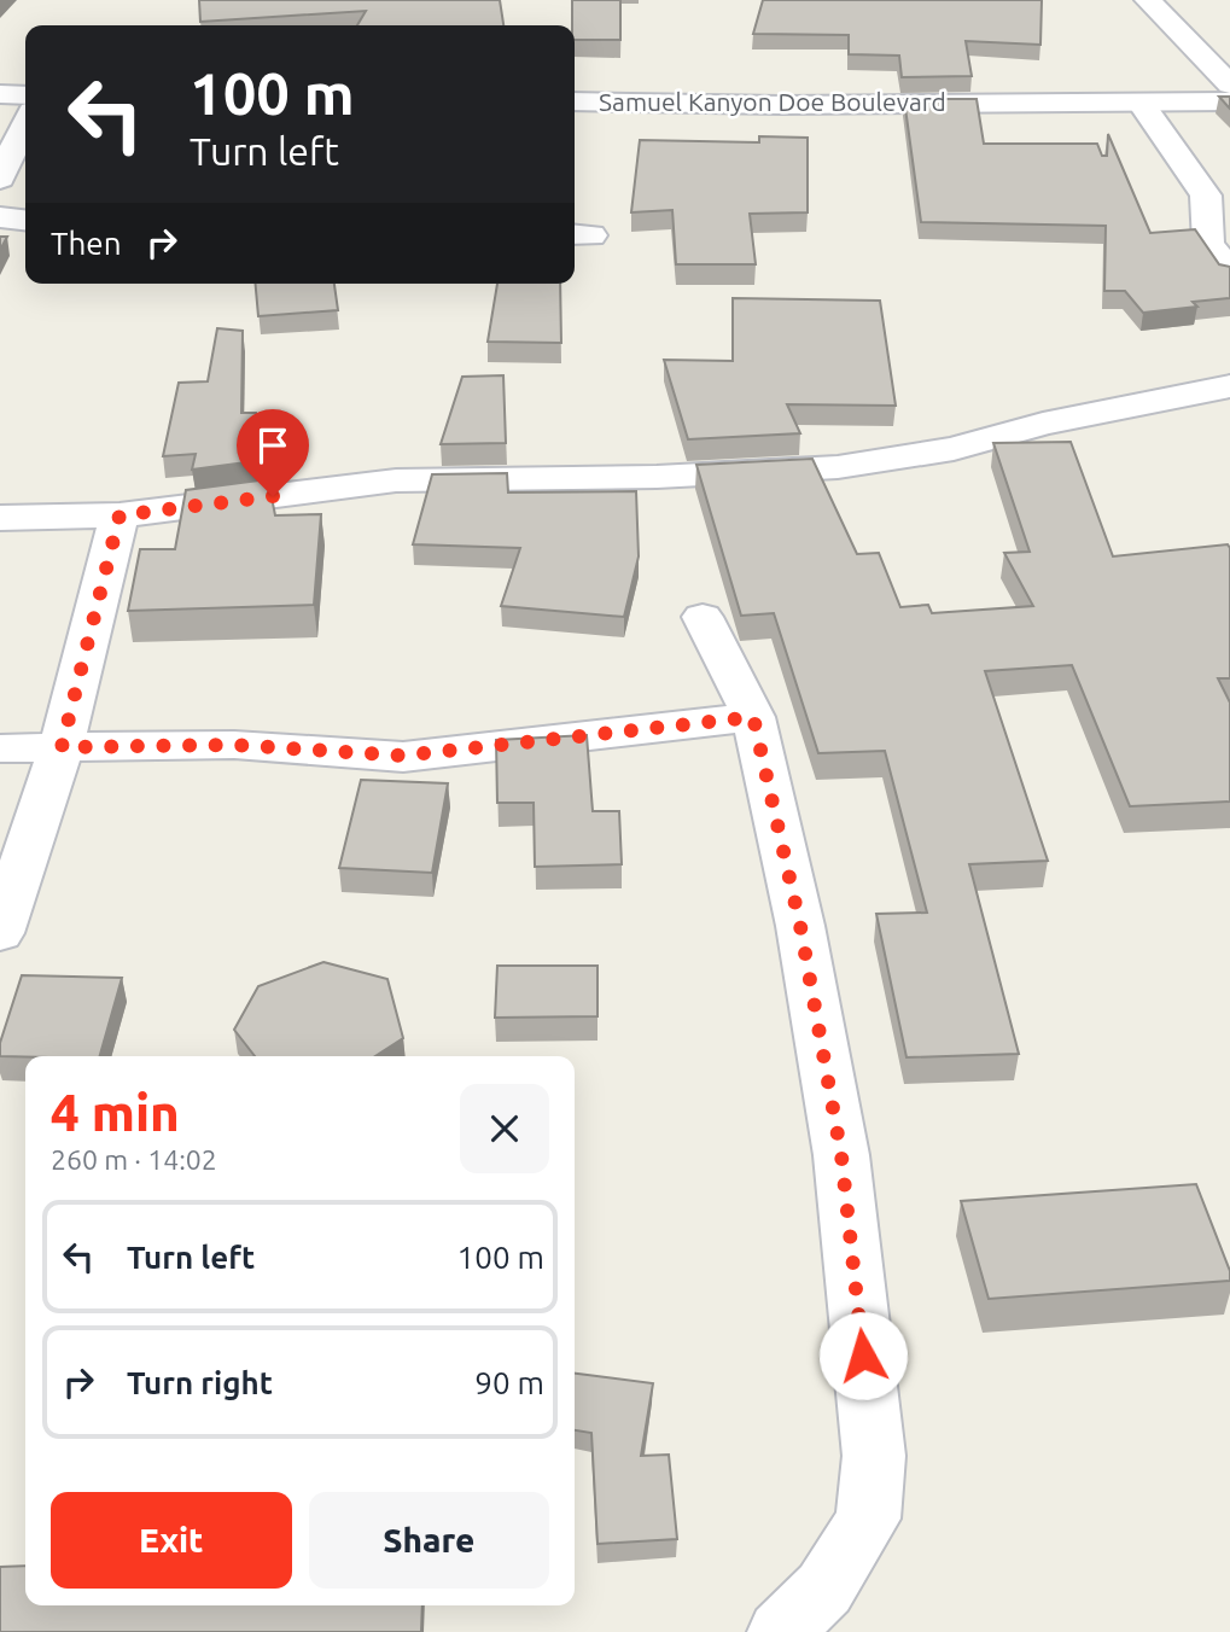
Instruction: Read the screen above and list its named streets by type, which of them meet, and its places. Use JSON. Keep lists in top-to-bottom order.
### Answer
{
  "streets": {
    "street": ["Samuel Kanyon Doe Boulevard"]
  },
  "page": {
    "turn": ["100 m", "Turn left"],
    "then": "Then",
    "heading": ["4 min", "260 m · 14:02"],
    "list": [
      {
        "name": "Turn left",
        "value": "100 m"
      },
      {
        "name": "Turn right",
        "value": "90 m"
      }
    ],
    "buttons": ["Exit", "Share"]
  }
}
